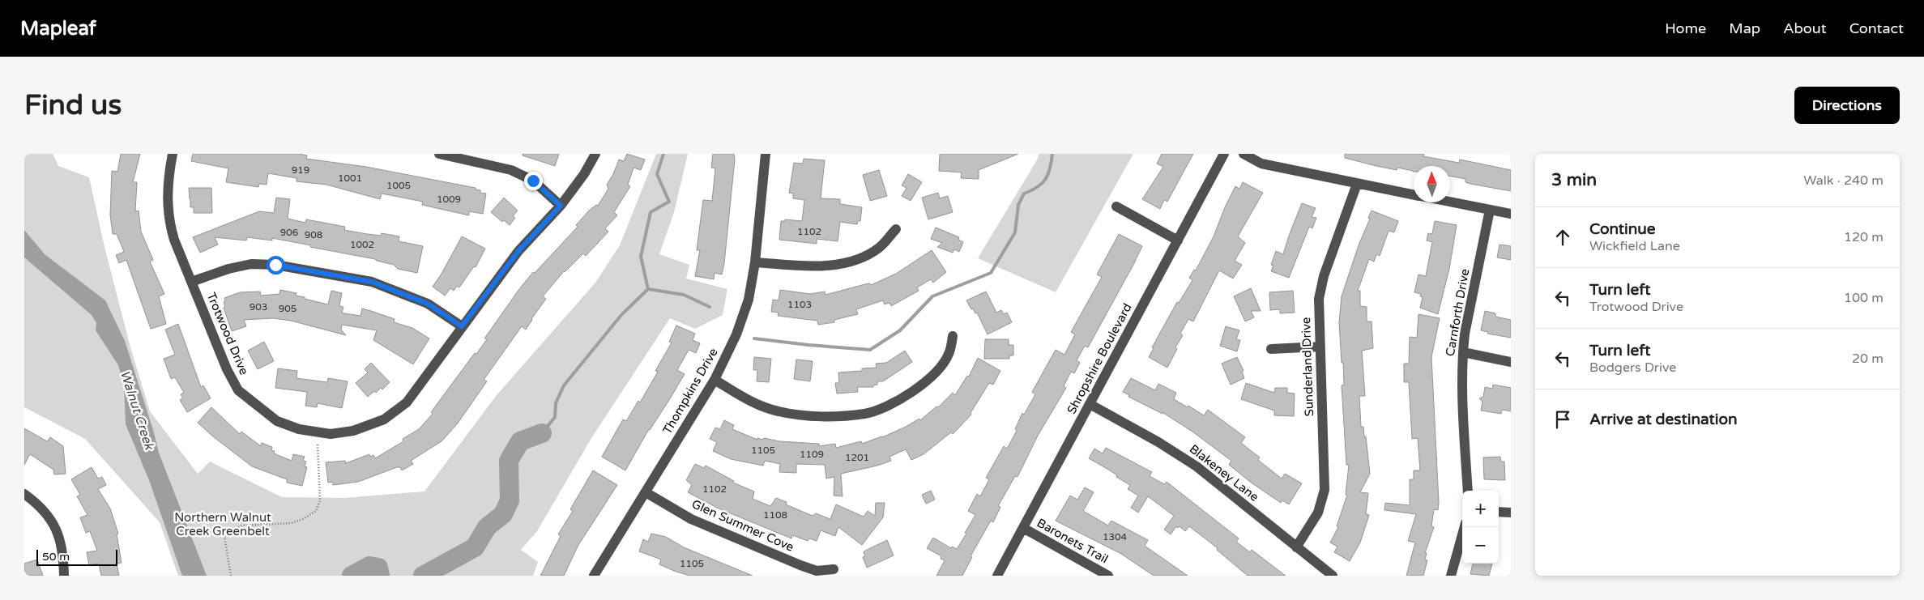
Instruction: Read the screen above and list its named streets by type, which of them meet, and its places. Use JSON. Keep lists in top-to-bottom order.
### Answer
{
  "streets": {
    "street": [
      "Carnforth Drive",
      "Trotwood Drive",
      "Shropshire Boulevard",
      "Sunderland Drive",
      "Thompkins Drive",
      "Blakeney Lane",
      "Glen Summer Cove",
      "Baronets Trail"
    ]
  },
  "crossings": [
    ["Shropshire Boulevard", "Blakeney Lane"],
    ["Shropshire Boulevard", "Baronets Trail"],
    ["Sunderland Drive", "Blakeney Lane"],
    ["Thompkins Drive", "Glen Summer Cove"]
  ],
  "water": ["Walnut Creek"],
  "parks": ["Northern Walnut Creek Greenbelt"],
  "house_numbers": [
    "919",
    "1001",
    "1005",
    "1009",
    "1102",
    "906",
    "908",
    "1002",
    "1103",
    "903",
    "905",
    "1105",
    "1109",
    "1201",
    "1102",
    "1108",
    "1304",
    "1105"
  ],
  "scale_bar": "50 m",
  "north": "top",
  "page": {
    "header": "Mapleaf",
    "nav": [
      "Home",
      "Map",
      "About",
      "Contact"
    ],
    "buttons": "Directions",
    "title": "Find us",
    "heading": ["3 min", "Walk · 240 m"],
    "list": [
      ["Continue", "Wickfield Lane", "120 m"],
      ["Turn left", "Trotwood Drive", "100 m"],
      ["Turn left", "Bodgers Drive", "20 m"],
      "Arrive at destination"
    ],
    "map_buttons": ["+", "−"],
    "scale": "50 m"
  }
}
